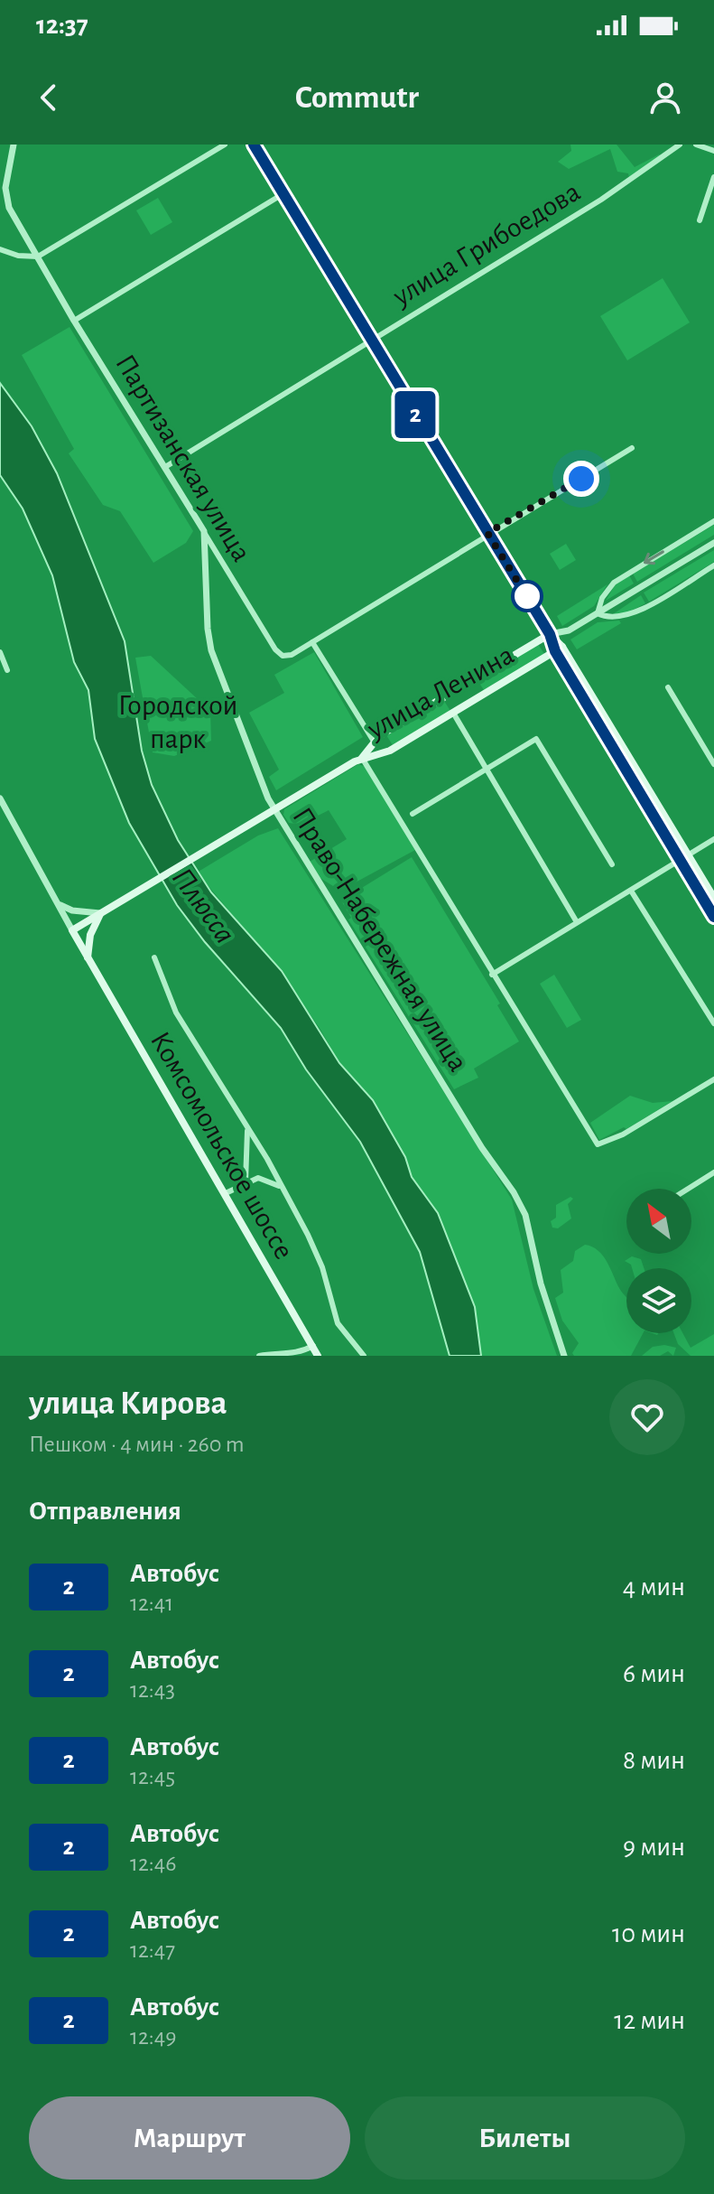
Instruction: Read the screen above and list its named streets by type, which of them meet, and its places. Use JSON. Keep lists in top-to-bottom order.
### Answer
{
  "streets": {
    "main road": ["улица Ленина", "Комсомольское шоссе"],
    "street": ["улица Грибоедова", "Партизанская улица", "Право-Набережная улица"]
  },
  "crossings": [
    ["улица Грибоедова", "Партизанская улица"],
    ["Партизанская улица", "Право-Набережная улица"],
    ["улица Ленина", "Право-Набережная улица"]
  ],
  "water": ["Плюсса"],
  "parks": ["Городской парк"],
  "lines": ["bus line 2"],
  "north": "top left",
  "page": {
    "status": "12:37",
    "header": "Commutr",
    "on_map": "2",
    "heading": [
      ["улица Кирова", "Пешком · 4 мин · 260 m"],
      "Отправления"
    ],
    "list": [
      {
        "mark": "2",
        "name": "Автобус",
        "note": "12:41",
        "value": "4 мин"
      },
      {
        "mark": "2",
        "name": "Автобус",
        "note": "12:43",
        "value": "6 мин"
      },
      {
        "mark": "2",
        "name": "Автобус",
        "note": "12:45",
        "value": "8 мин"
      },
      {
        "mark": "2",
        "name": "Автобус",
        "note": "12:46",
        "value": "9 мин"
      },
      {
        "mark": "2",
        "name": "Автобус",
        "note": "12:47",
        "value": "10 мин"
      },
      {
        "mark": "2",
        "name": "Автобус",
        "note": "12:49",
        "value": "12 мин"
      }
    ],
    "buttons": ["Маршрут", "Билеты"]
  }
}
